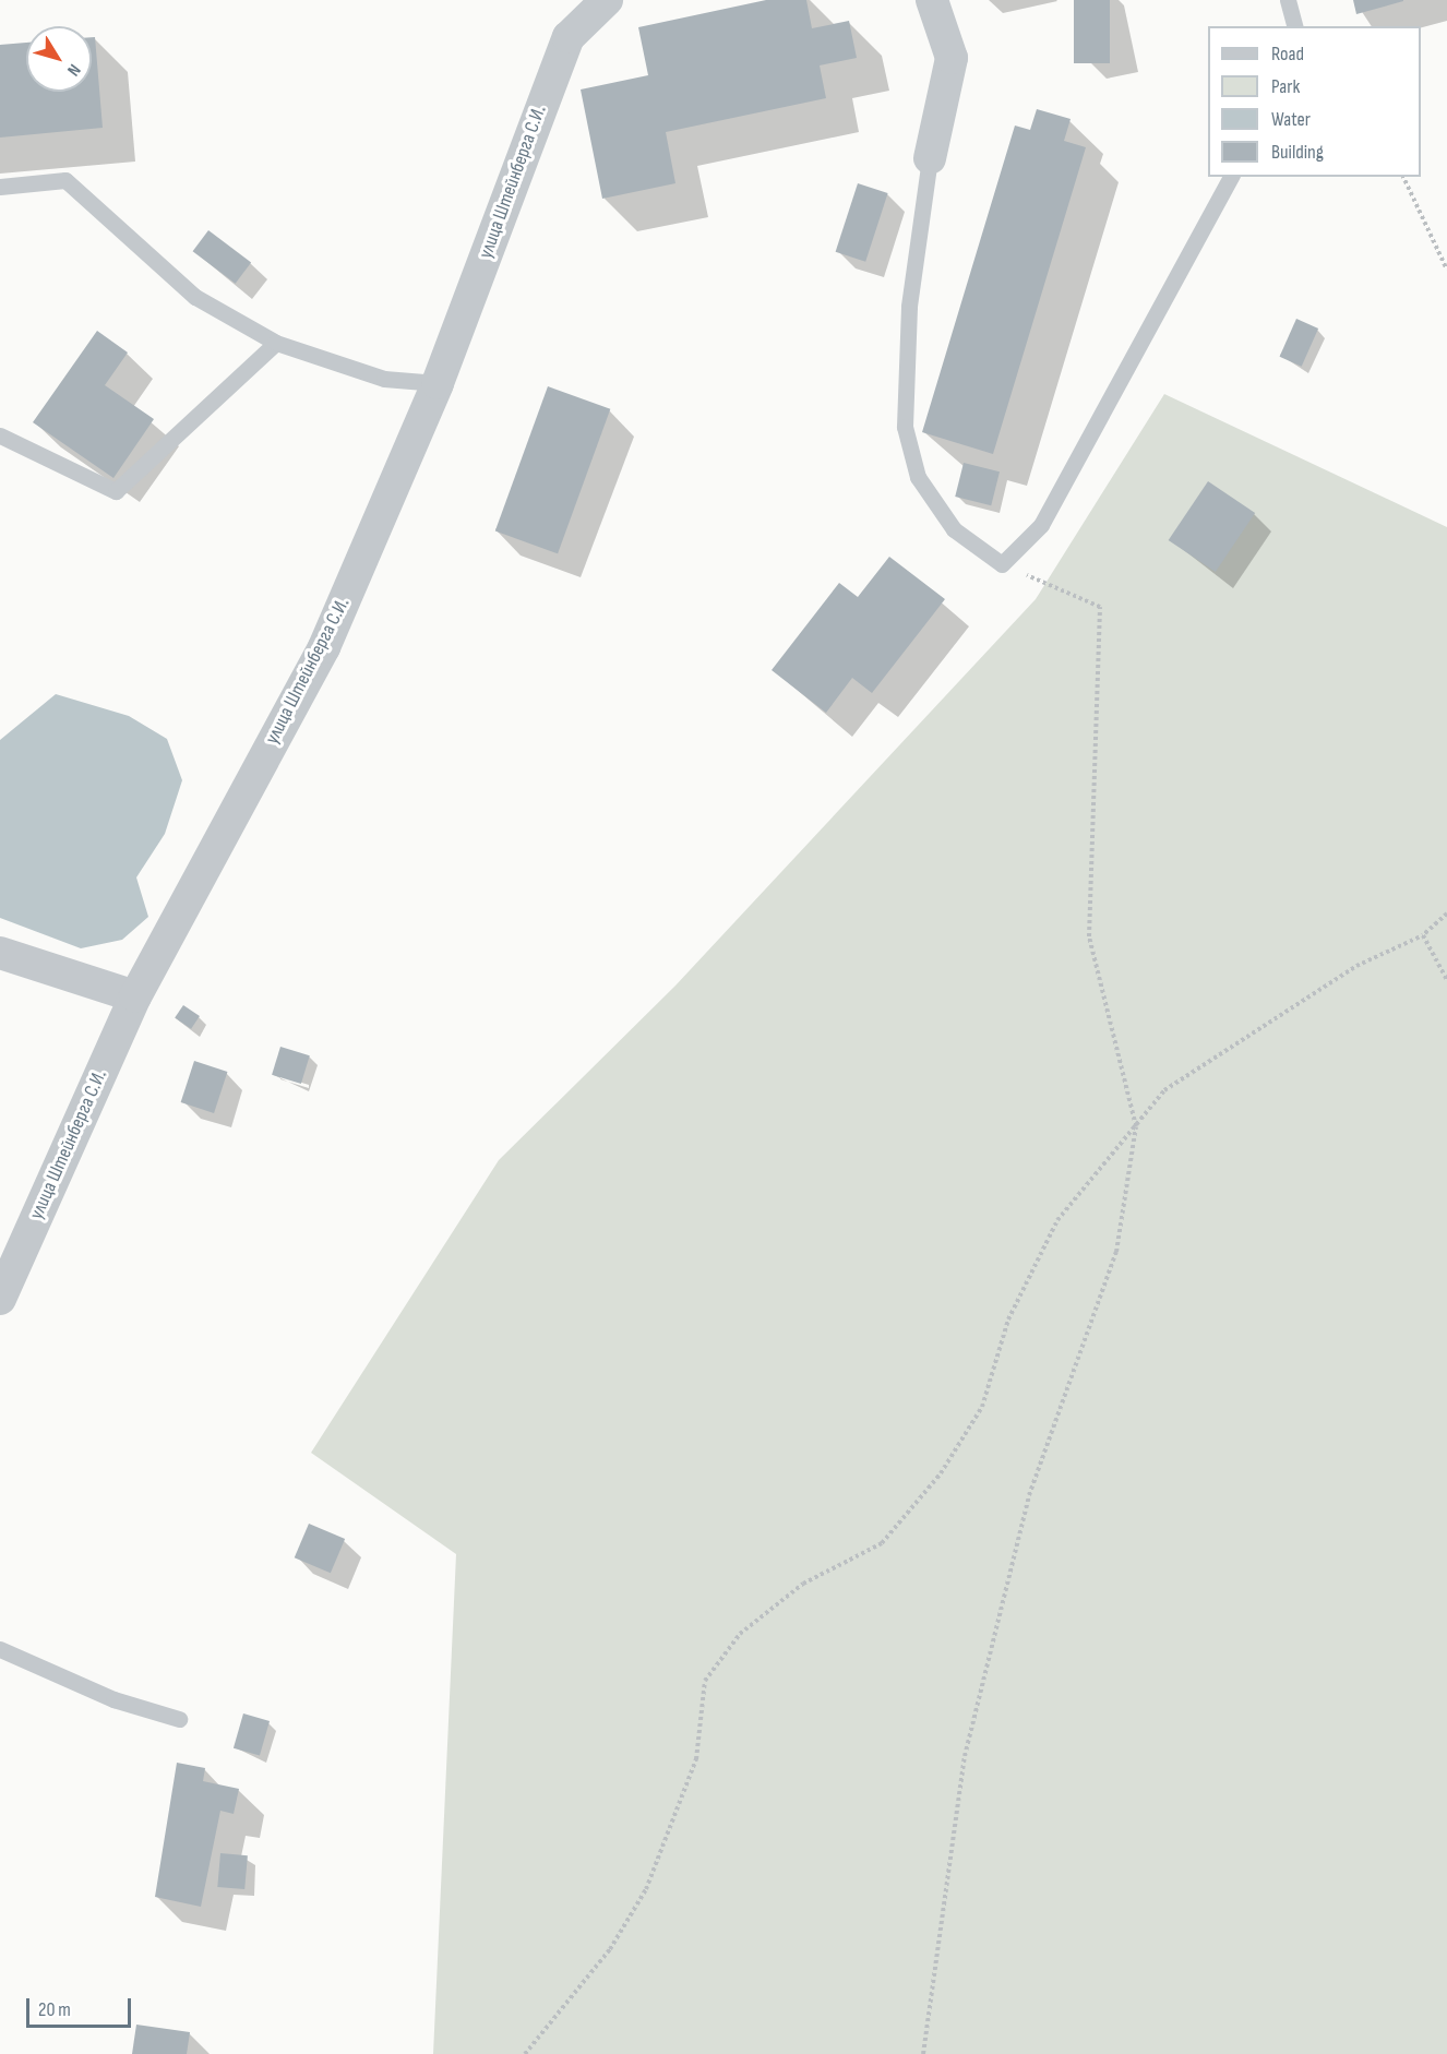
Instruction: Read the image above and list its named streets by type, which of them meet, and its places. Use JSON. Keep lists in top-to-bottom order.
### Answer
{
  "streets": {
    "street": ["улица Штейнберга С.И."]
  },
  "legend": [
    "Road",
    "Park",
    "Water",
    "Building"
  ],
  "scale_bar": "20 m",
  "north": "bottom right"
}
